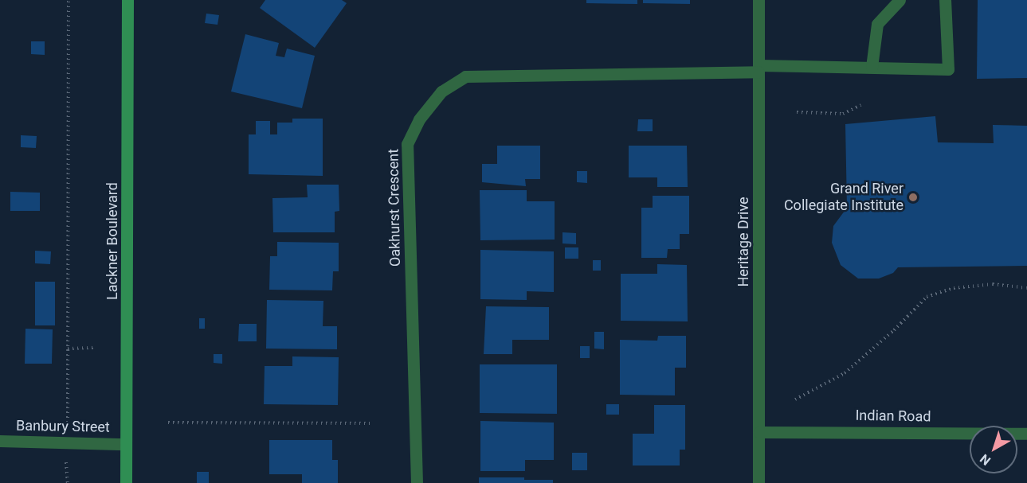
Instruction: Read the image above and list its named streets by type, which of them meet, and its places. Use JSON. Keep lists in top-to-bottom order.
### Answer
{
  "streets": {
    "main road": ["Lackner Boulevard"],
    "street": [
      "Oakhurst Crescent",
      "Heritage Drive",
      "Indian Road",
      "Banbury Street"
    ]
  },
  "crossings": [
    ["Oakhurst Crescent", "Heritage Drive"],
    ["Lackner Boulevard", "Banbury Street"],
    ["Heritage Drive", "Indian Road"]
  ],
  "places": ["Grand River Collegiate Institute"],
  "north": "bottom left"
}
